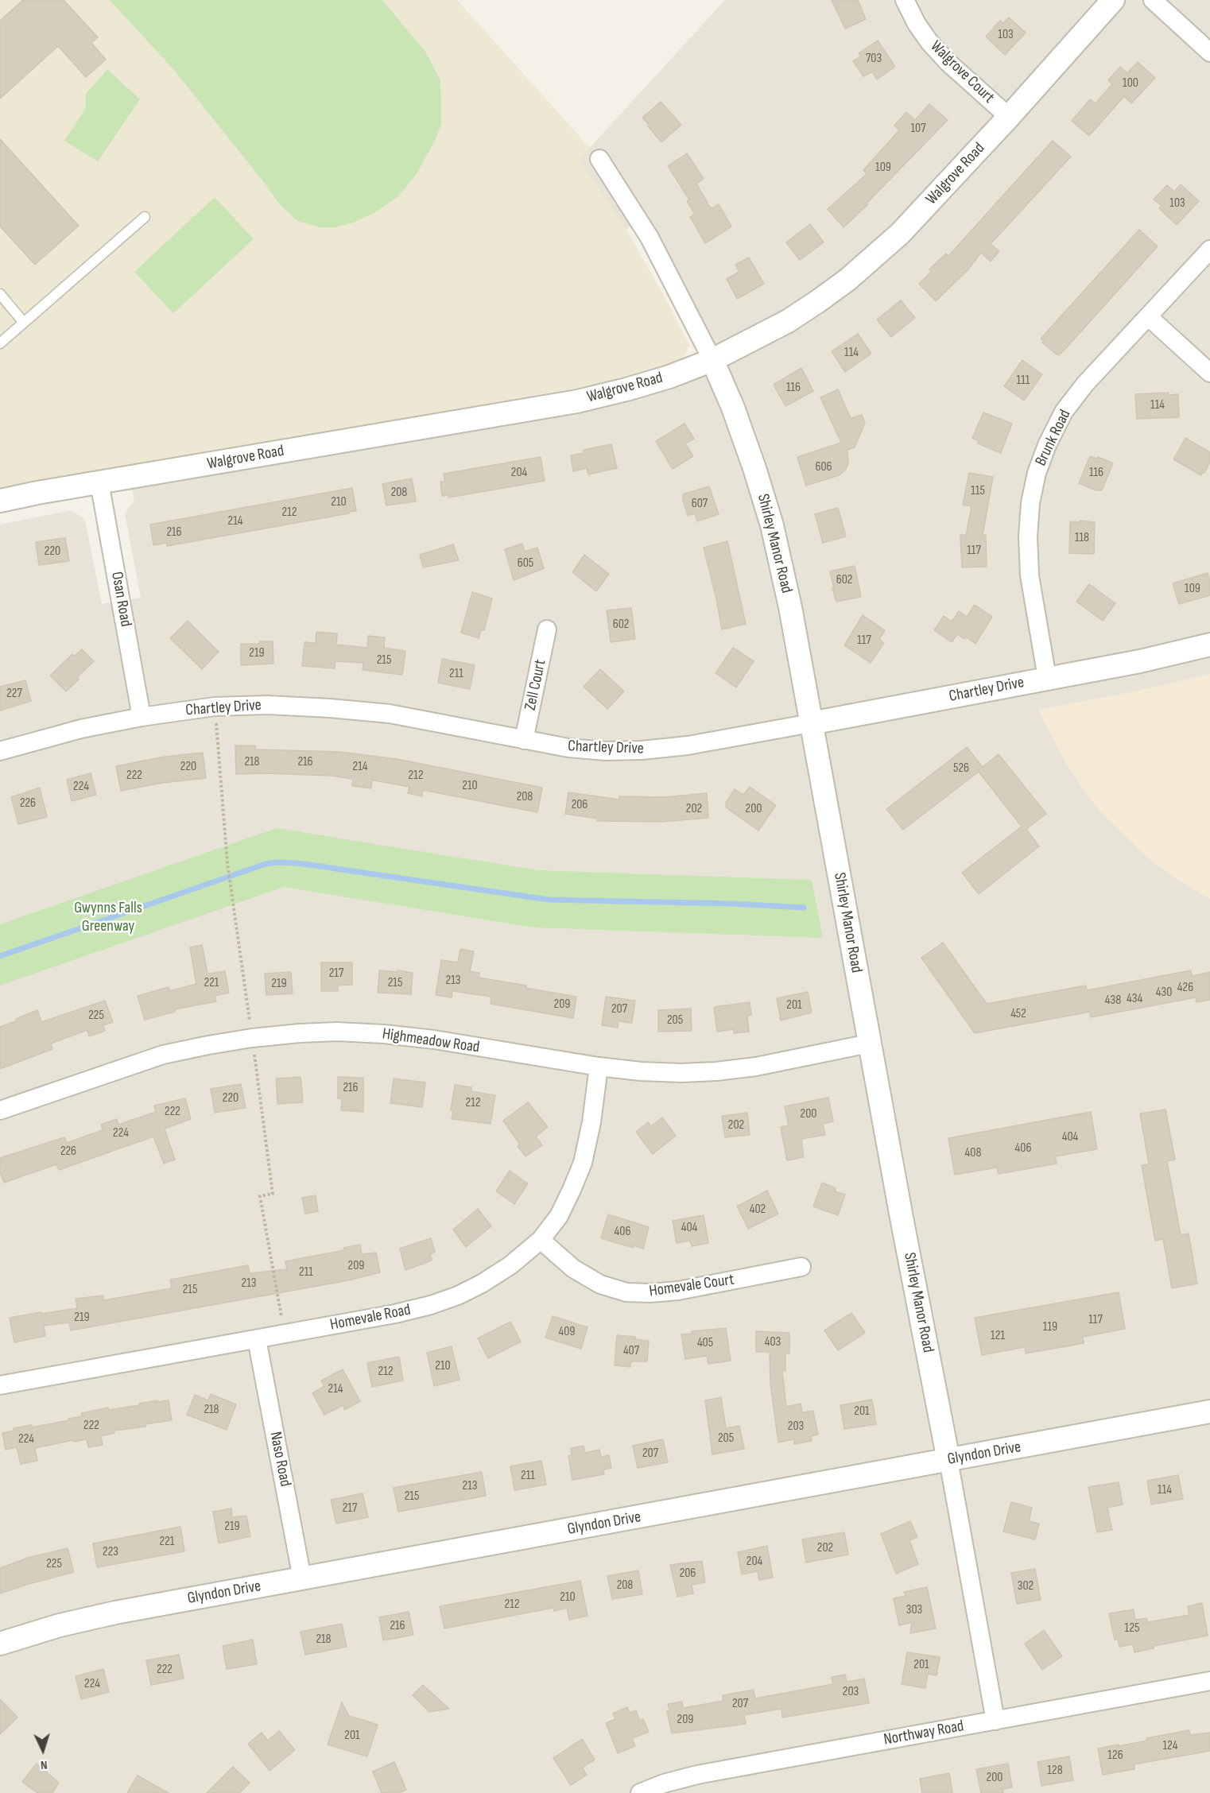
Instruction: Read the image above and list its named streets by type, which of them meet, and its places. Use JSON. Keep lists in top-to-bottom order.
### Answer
{
  "streets": {
    "street": [
      "Walgrove Court",
      "Walgrove Road",
      "Brunk Road",
      "Shirley Manor Road",
      "Osan Road",
      "Zell Court",
      "Chartley Drive",
      "Highmeadow Road",
      "Homevale Court",
      "Homevale Road",
      "Glyndon Drive",
      "Naso Road",
      "Northway Road"
    ]
  },
  "crossings": [
    ["Walgrove Court", "Walgrove Road"],
    ["Walgrove Road", "Shirley Manor Road"],
    ["Walgrove Road", "Osan Road"],
    ["Brunk Road", "Chartley Drive"],
    ["Shirley Manor Road", "Chartley Drive"],
    ["Shirley Manor Road", "Highmeadow Road"],
    ["Shirley Manor Road", "Glyndon Drive"],
    ["Shirley Manor Road", "Northway Road"],
    ["Osan Road", "Chartley Drive"],
    ["Zell Court", "Chartley Drive"],
    ["Highmeadow Road", "Homevale Road"],
    ["Homevale Court", "Homevale Road"],
    ["Homevale Road", "Naso Road"],
    ["Glyndon Drive", "Naso Road"]
  ],
  "parks": ["Gwynns Falls Greenway"],
  "house_numbers": [
    "103",
    "703",
    "100",
    "107",
    "109",
    "103",
    "114",
    "111",
    "116",
    "114",
    "606",
    "204",
    "116",
    "115",
    "208",
    "210",
    "607",
    "212",
    "214",
    "216",
    "118",
    "117",
    "220",
    "605",
    "602",
    "109",
    "602",
    "117",
    "219",
    "215",
    "211",
    "227",
    "218",
    "216",
    "220",
    "214",
    "526",
    "222",
    "212",
    "210",
    "224",
    "208",
    "226",
    "206",
    "202",
    "200",
    "217",
    "213",
    "221",
    "215",
    "219",
    "426",
    "430",
    "434",
    "438",
    "209",
    "201",
    "207",
    "452",
    "225",
    "205",
    "216",
    "220",
    "212",
    "222",
    "200",
    "202",
    "224",
    "404",
    "406",
    "226",
    "408",
    "402",
    "404",
    "406",
    "209",
    "211",
    "213",
    "215",
    "219",
    "117",
    "119",
    "409",
    "121",
    "403",
    "405",
    "407",
    "210",
    "212",
    "214",
    "218",
    "201",
    "222",
    "203",
    "205",
    "224",
    "207",
    "211",
    "213",
    "114",
    "215",
    "217",
    "219",
    "221",
    "202",
    "223",
    "204",
    "225",
    "206",
    "208",
    "302",
    "210",
    "212",
    "303",
    "216",
    "125",
    "218",
    "201",
    "222",
    "224",
    "203",
    "207",
    "209",
    "201",
    "124",
    "126",
    "128",
    "200"
  ],
  "north": "bottom"
}
